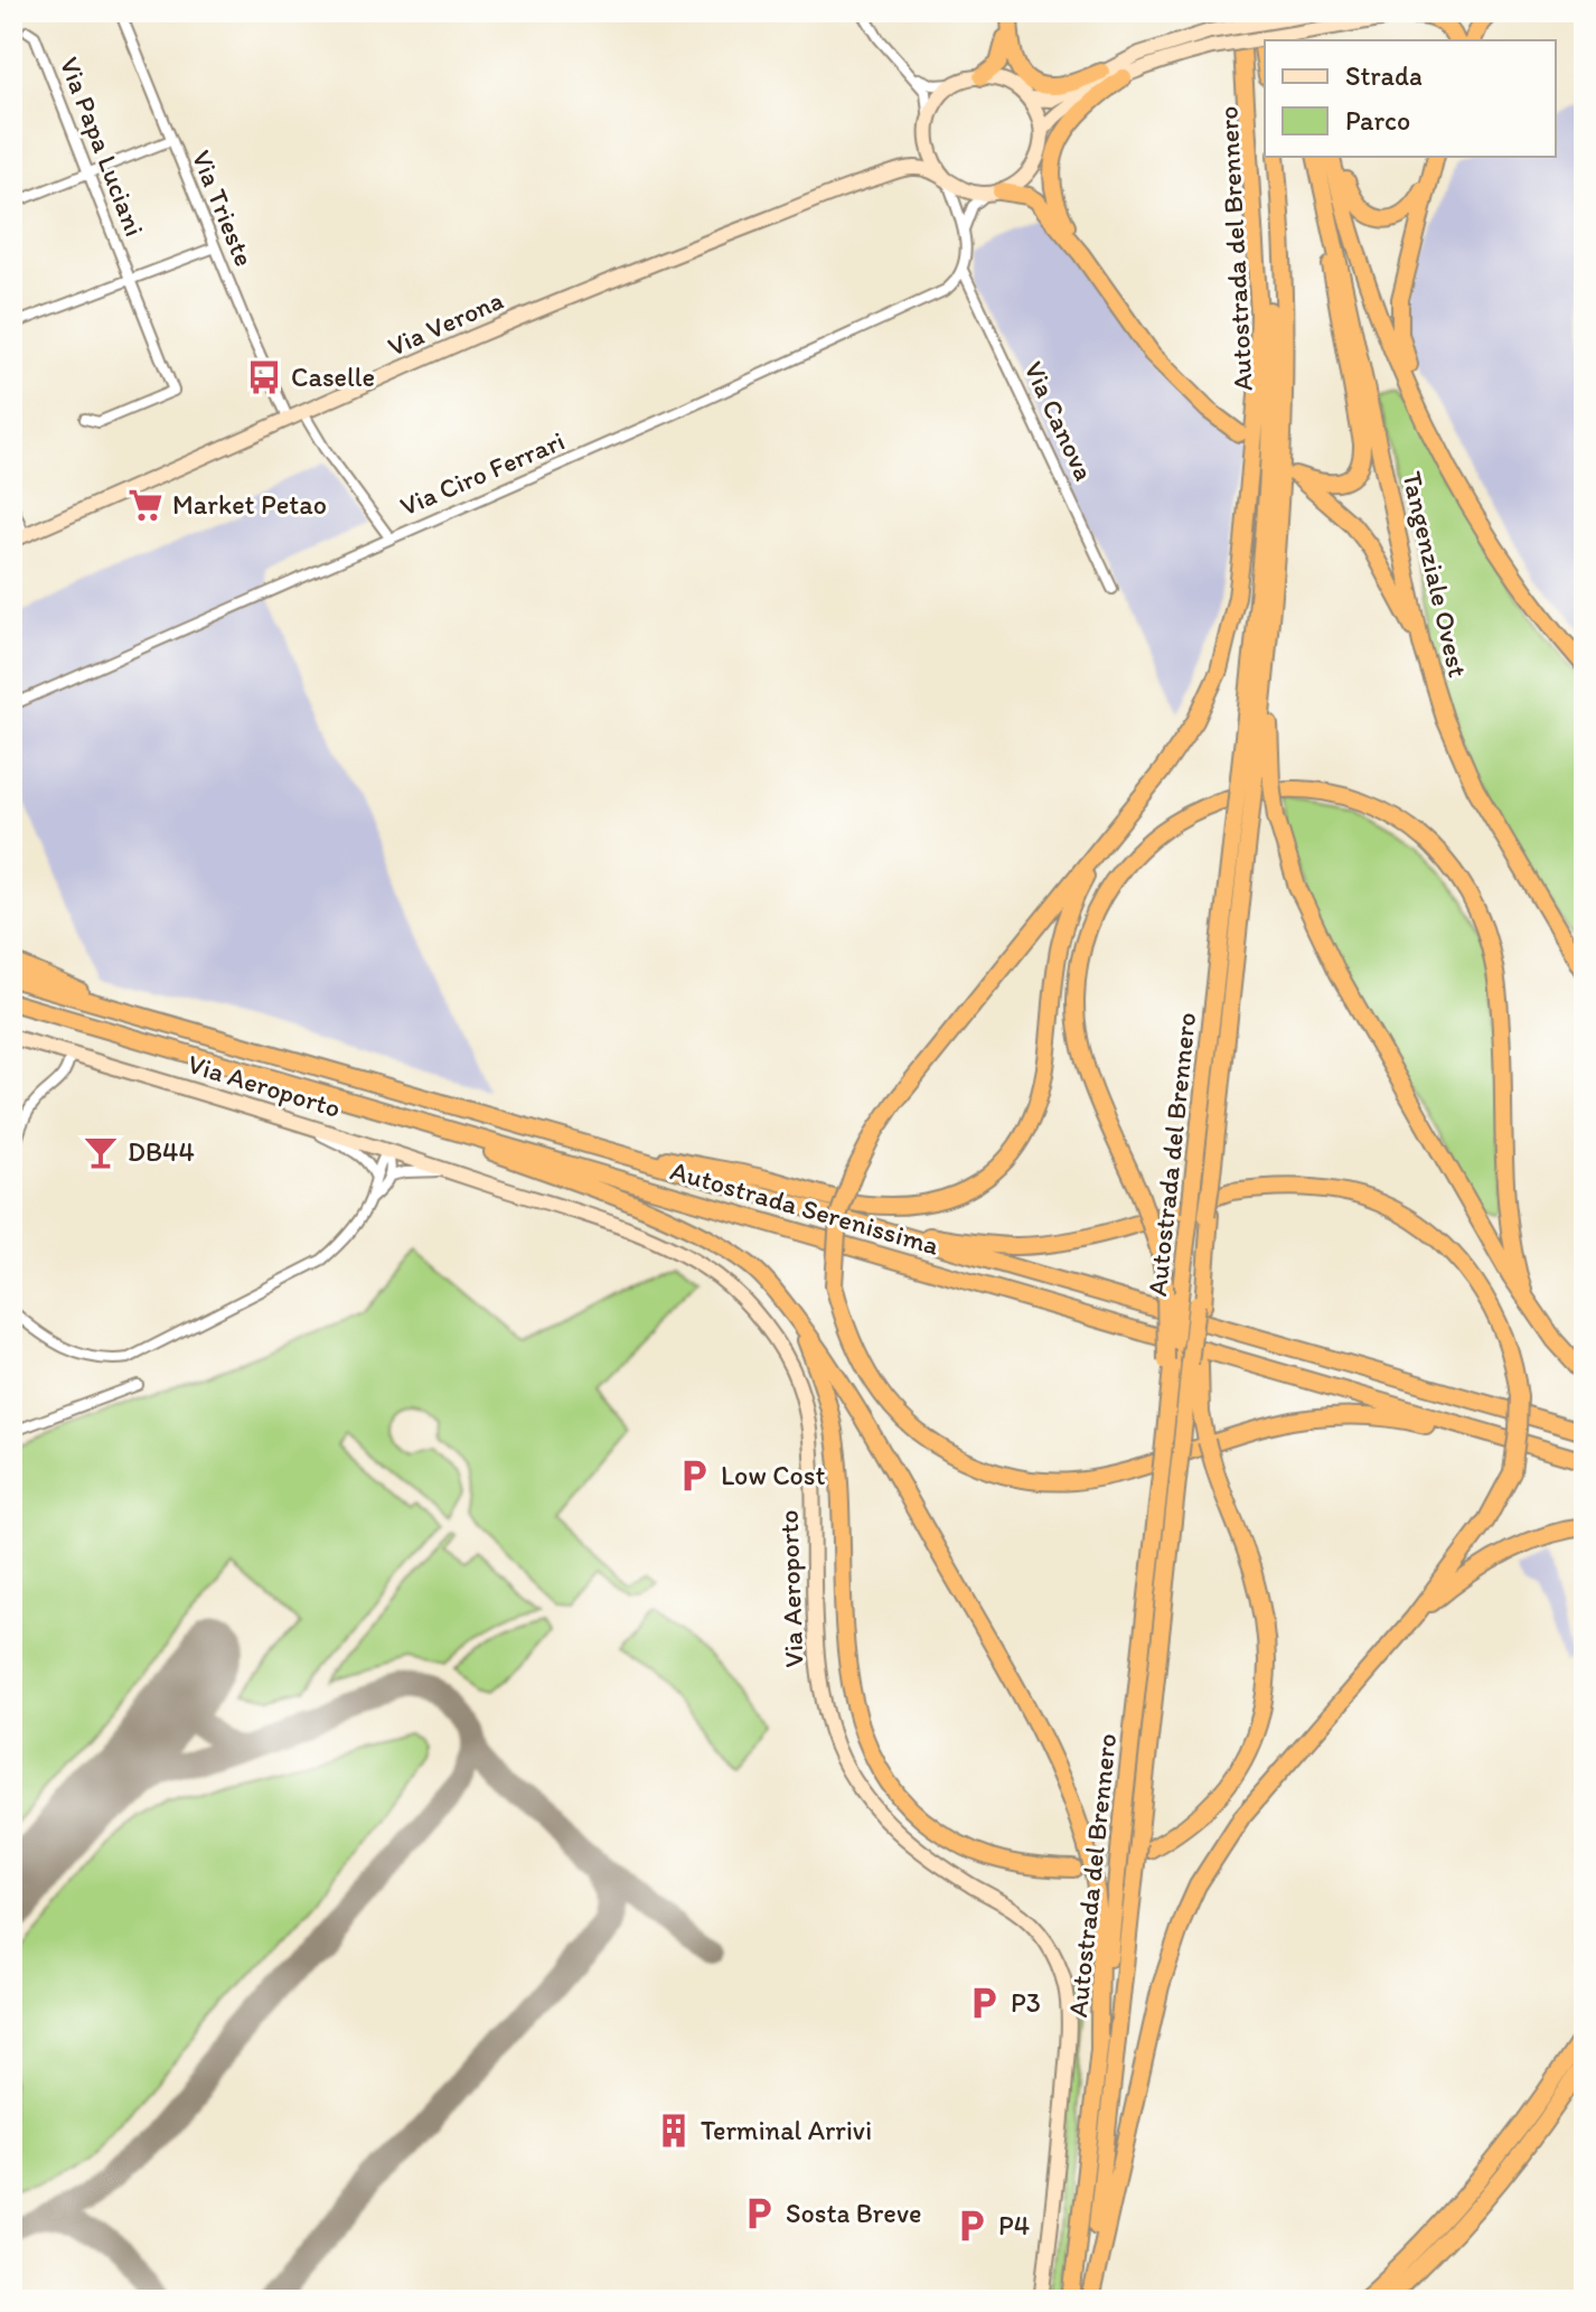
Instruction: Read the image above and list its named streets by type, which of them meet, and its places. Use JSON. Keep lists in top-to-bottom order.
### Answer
{
  "streets": {
    "highway": ["Autostrada del Brennero", "Tangenziale Ovest", "Autostrada Serenissima"],
    "street": [
      "Via Papa Luciani",
      "Via Trieste",
      "Via Verona",
      "Via Canova",
      "Via Ciro Ferrari",
      "Via Aeroporto"
    ]
  },
  "crossings": [
    ["Via Trieste", "Via Verona"],
    ["Via Canova", "Via Ciro Ferrari"]
  ],
  "places": {
    "bus stop": ["Caselle"],
    "supermarket": ["Market Petao"],
    "bar": ["DB44"],
    "parking": [
      "Low Cost",
      "P3",
      "Sosta Breve",
      "P4"
    ],
    "building": ["Terminal Arrivi"]
  },
  "legend": ["Strada", "Parco"]
}
